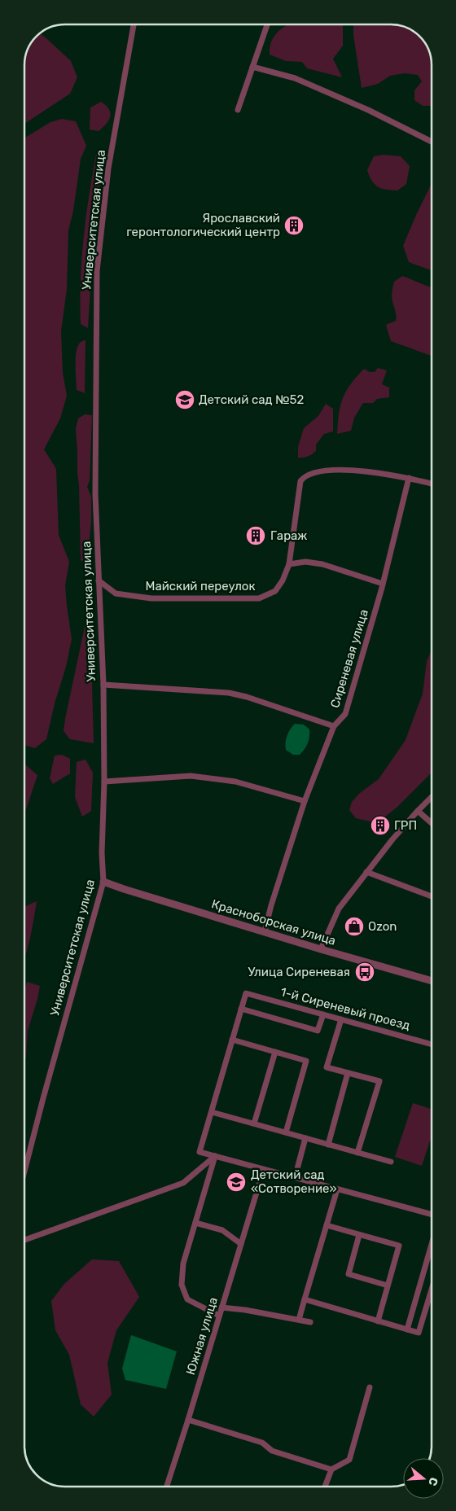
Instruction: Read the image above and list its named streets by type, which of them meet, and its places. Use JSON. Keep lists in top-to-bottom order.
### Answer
{
  "streets": {
    "street": [
      "Университетская улица",
      "Майский переулок",
      "Сиреневая улица",
      "Красноборская улица",
      "1-й Сиреневый проезд",
      "Южная улица"
    ]
  },
  "crossings": [
    ["Университетская улица", "Майский переулок"],
    ["Университетская улица", "Красноборская улица"],
    ["Майский переулок", "Сиреневая улица"],
    ["Сиреневая улица", "Красноборская улица"]
  ],
  "places": {
    "building": ["Ярославский геронтологический центр", "Гараж", "ГРП"],
    "school or university": ["Детский сад №52", "Детский сад «Сотворение»"],
    "shop": ["Ozon"],
    "bus stop": ["Улица Сиреневая"]
  },
  "north": "right"
}
